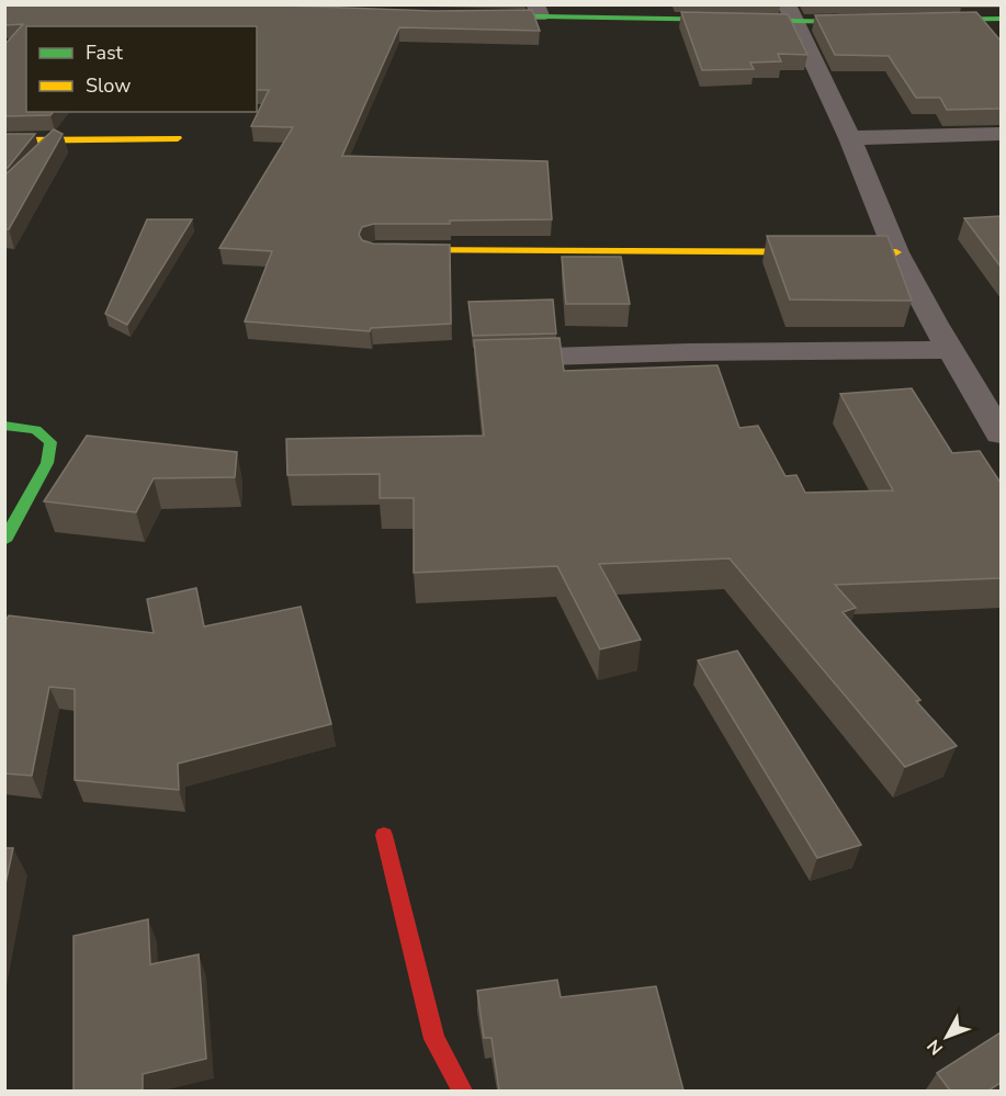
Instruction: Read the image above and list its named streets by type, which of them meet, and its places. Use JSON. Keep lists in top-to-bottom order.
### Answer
{
  "legend": ["Fast", "Slow"],
  "north": "bottom left"
}
